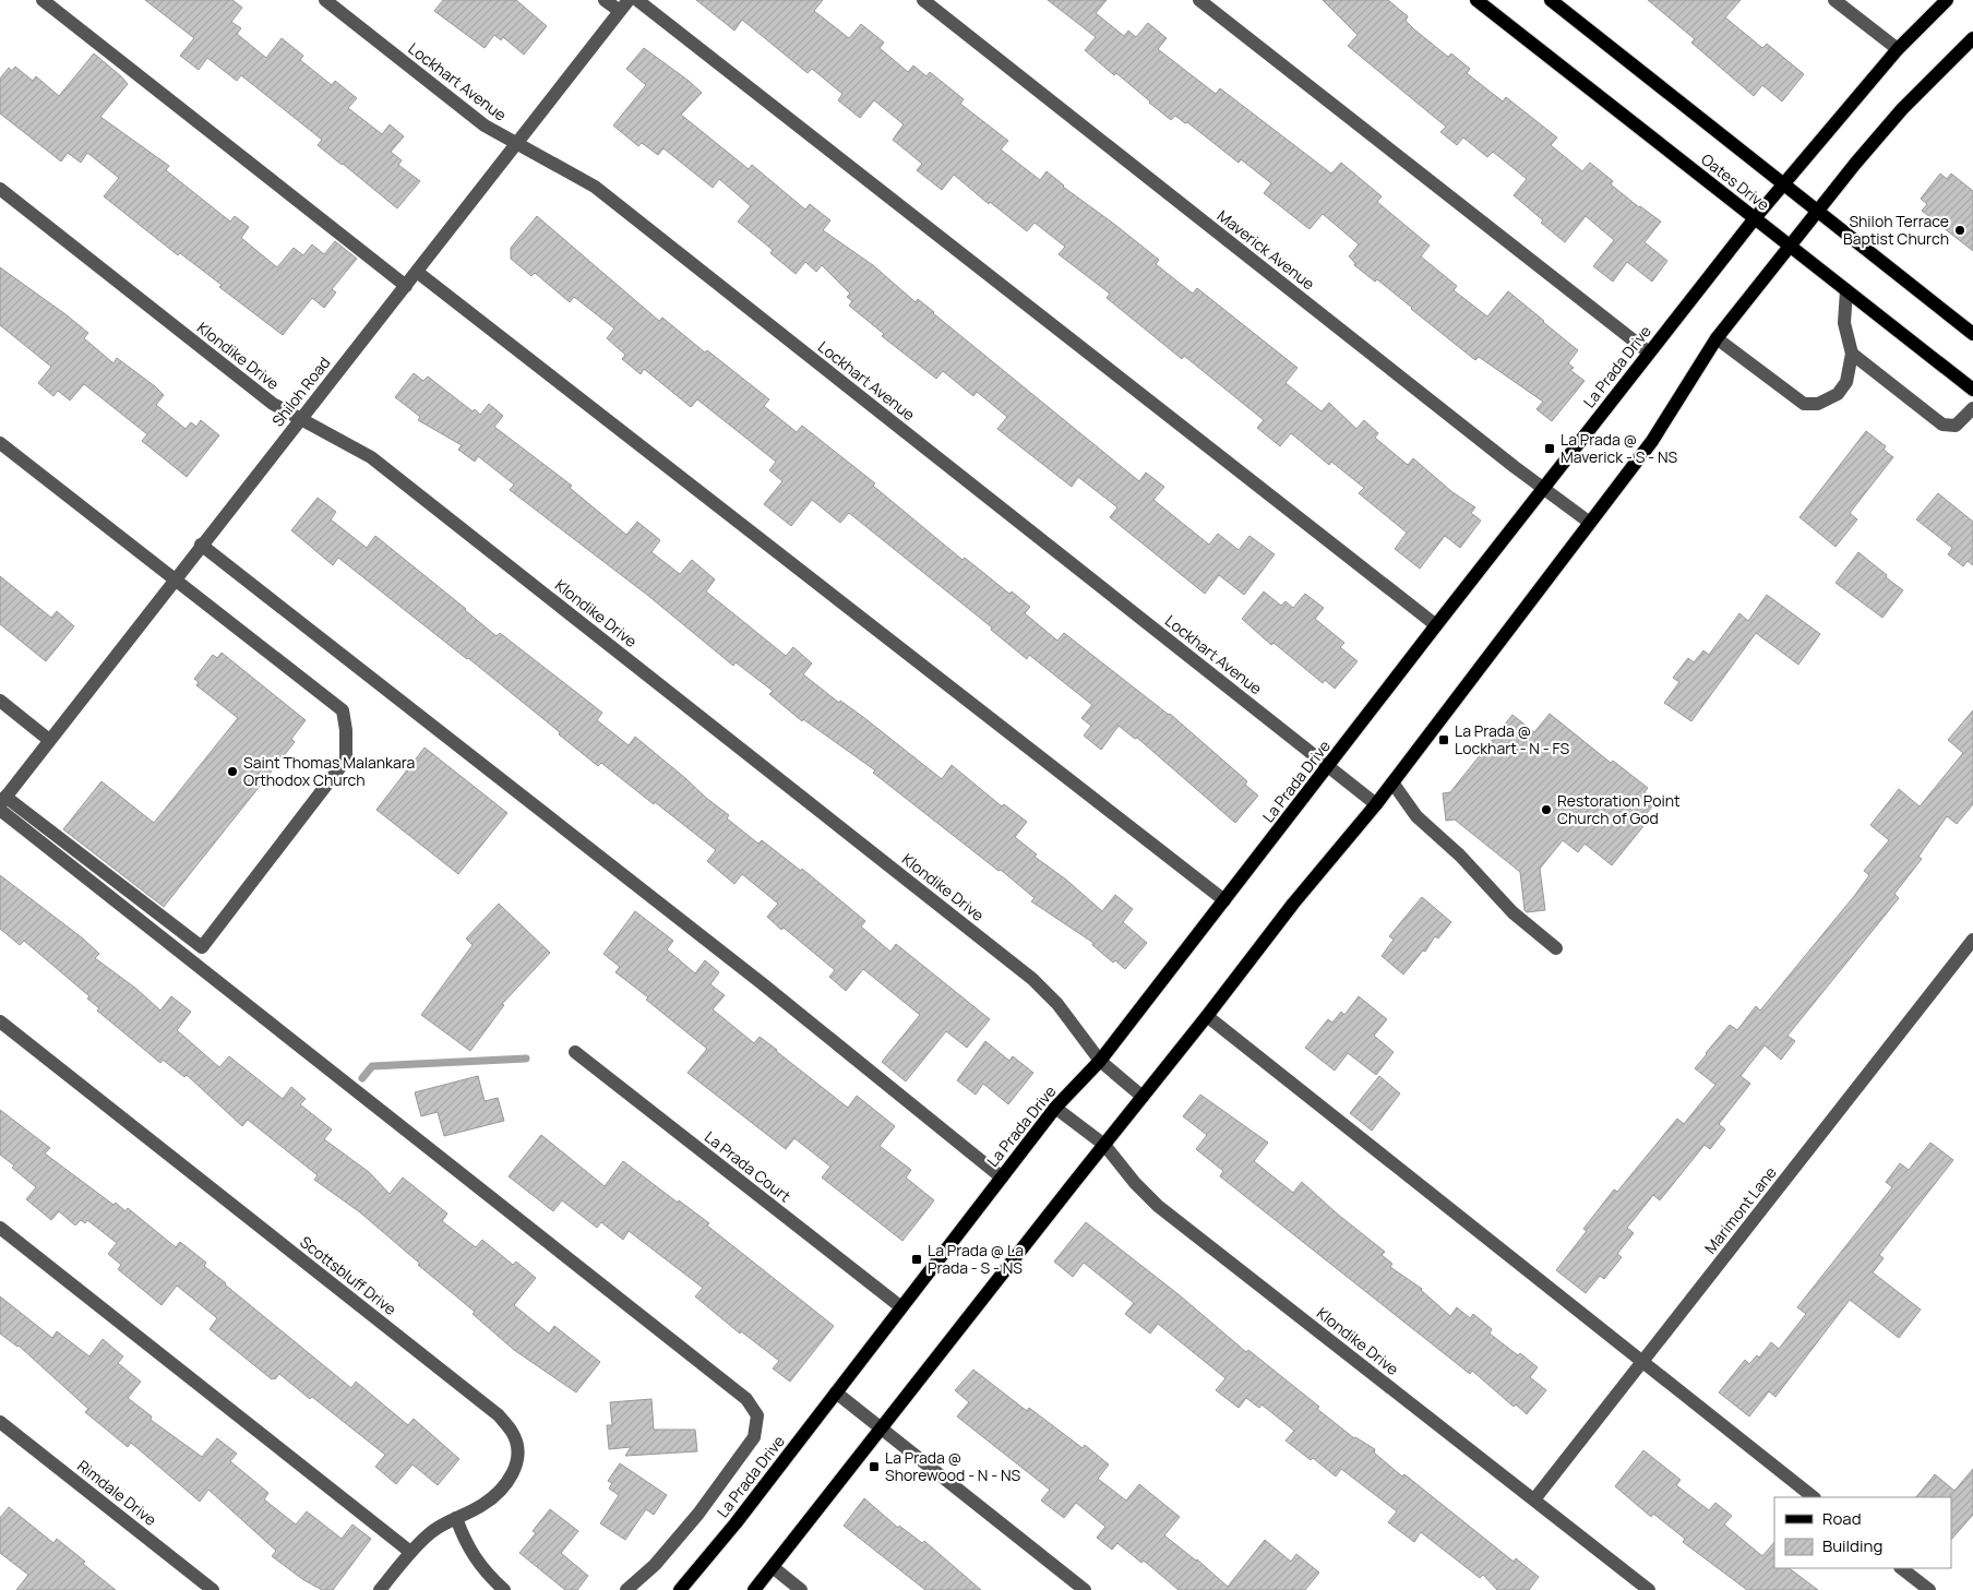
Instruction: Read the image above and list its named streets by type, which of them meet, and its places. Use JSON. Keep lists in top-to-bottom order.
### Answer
{
  "streets": {
    "main road": ["Oates Drive", "La Prada Drive"],
    "street": [
      "Lockhart Avenue",
      "Maverick Avenue",
      "Klondike Drive",
      "Shiloh Road",
      "La Prada Court",
      "Marimont Lane",
      "Scottsbluff Drive",
      "Rimdale Drive"
    ]
  },
  "crossings": [
    ["Lockhart Avenue", "La Prada Drive"],
    ["Lockhart Avenue", "Shiloh Road"],
    ["Oates Drive", "La Prada Drive"],
    ["Maverick Avenue", "La Prada Drive"],
    ["Klondike Drive", "La Prada Drive"],
    ["Klondike Drive", "Shiloh Road"],
    ["Klondike Drive", "Marimont Lane"],
    ["La Prada Drive", "La Prada Court"]
  ],
  "places": {
    "other": ["Shiloh Terrace Baptist Church", "Saint Thomas Malankara Orthodox Church", "Restoration Point Church of God"],
    "transit": [
      "La Prada @ Maverick - S - NS",
      "La Prada @ Lockhart - N - FS",
      "La Prada @ La Prada - S - NS",
      "La Prada @ Shorewood - N - NS"
    ]
  },
  "legend": ["Road", "Building"]
}
